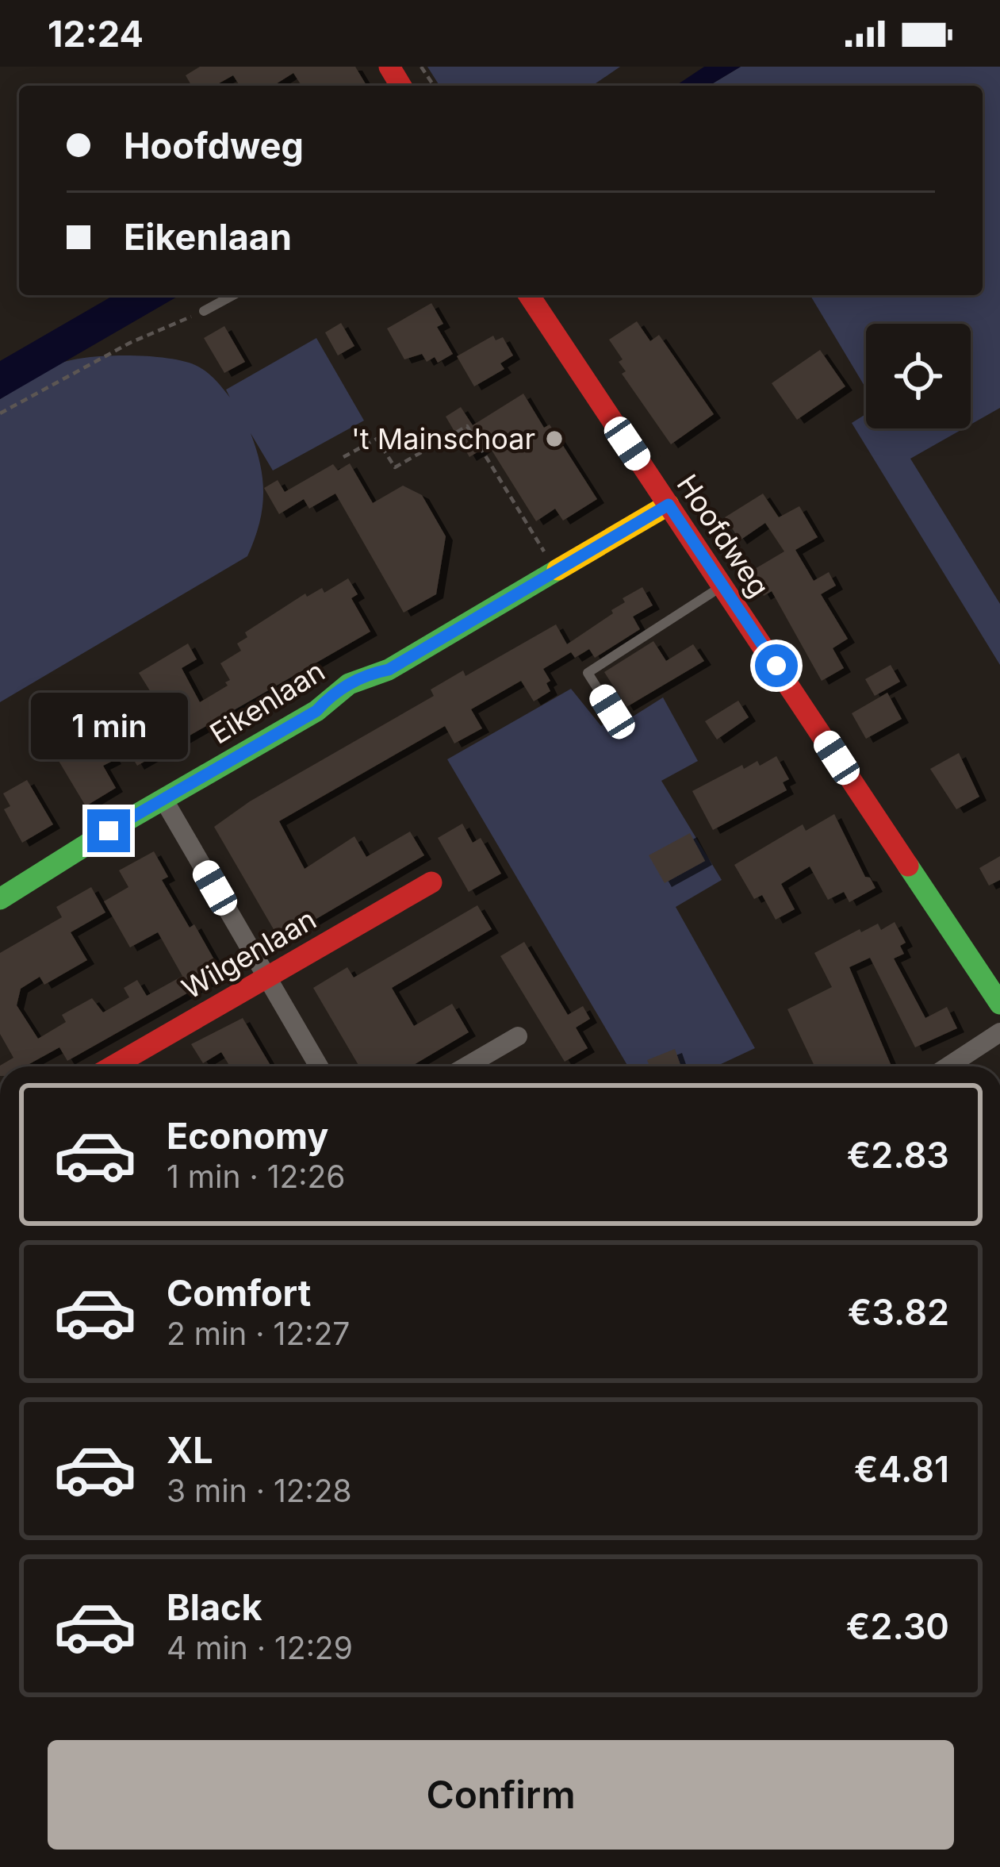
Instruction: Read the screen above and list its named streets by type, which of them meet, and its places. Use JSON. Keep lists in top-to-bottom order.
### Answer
{
  "streets": {
    "street": ["Hoofdweg", "Eikenlaan", "Wilgenlaan"]
  },
  "crossings": [
    ["Hoofdweg", "Eikenlaan"]
  ],
  "places": ["'t Mainschoar"],
  "page": {
    "status": "12:24",
    "banner": ["Hoofdweg", "Eikenlaan"],
    "bubble": "1 min",
    "list": [
      {
        "name": "Economy",
        "note": "1 min · 12:26",
        "value": "€2.83"
      },
      {
        "name": "Comfort",
        "note": "2 min · 12:27",
        "value": "€3.82"
      },
      {
        "name": "XL",
        "note": "3 min · 12:28",
        "value": "€4.81"
      },
      {
        "name": "Black",
        "note": "4 min · 12:29",
        "value": "€2.30"
      }
    ],
    "buttons": "Confirm"
  }
}
